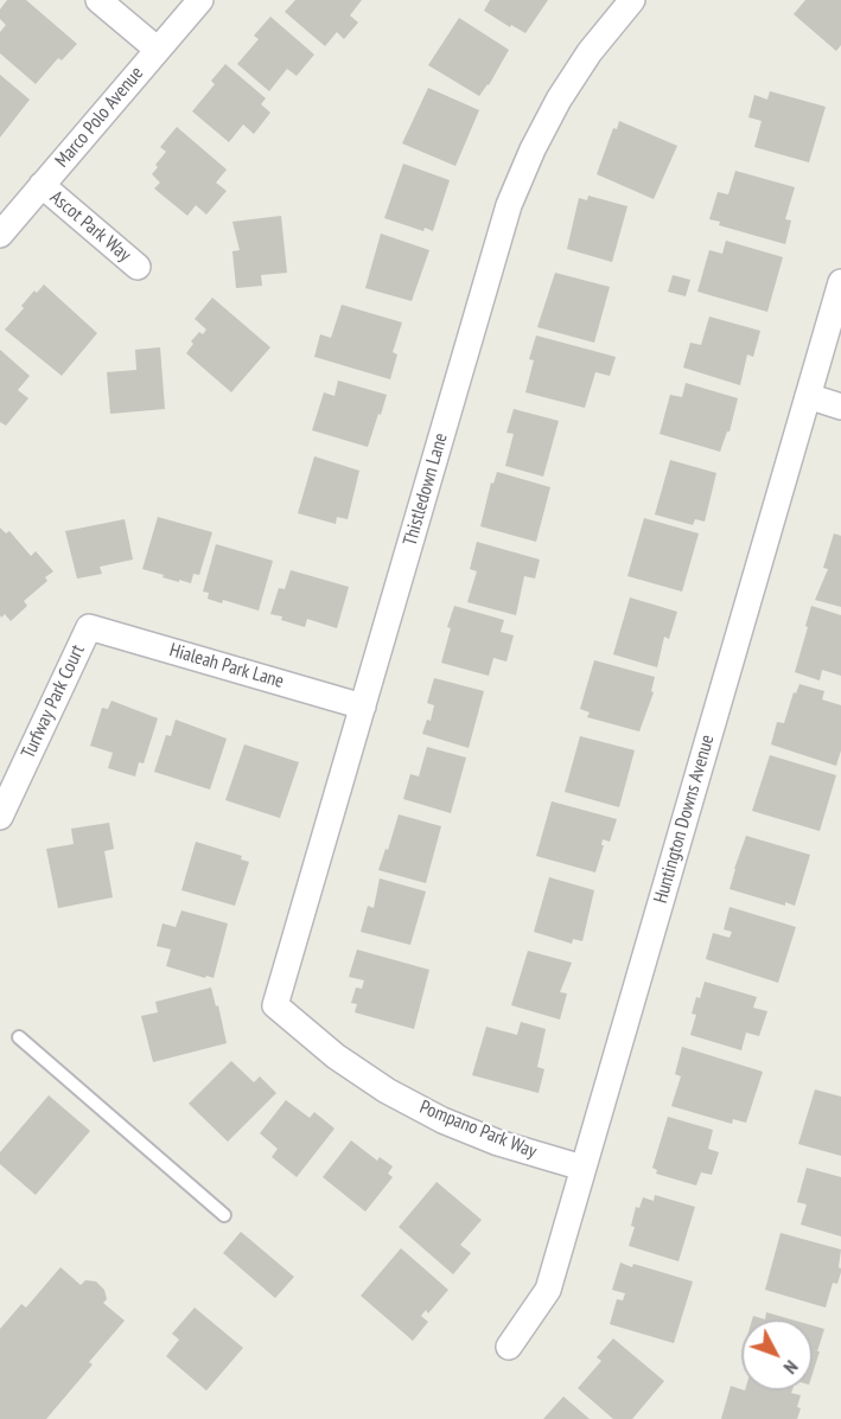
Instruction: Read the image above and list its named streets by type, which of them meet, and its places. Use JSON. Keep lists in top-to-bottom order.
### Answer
{
  "streets": {
    "street": [
      "Marco Polo Avenue",
      "Ascot Park Way",
      "Thistledown Lane",
      "Hialeah Park Lane",
      "Turfway Park Court",
      "Huntington Downs Avenue",
      "Pompano Park Way"
    ]
  },
  "crossings": [
    ["Marco Polo Avenue", "Ascot Park Way"],
    ["Thistledown Lane", "Hialeah Park Lane"],
    ["Thistledown Lane", "Pompano Park Way"],
    ["Hialeah Park Lane", "Turfway Park Court"],
    ["Huntington Downs Avenue", "Pompano Park Way"]
  ],
  "north": "bottom right"
}
